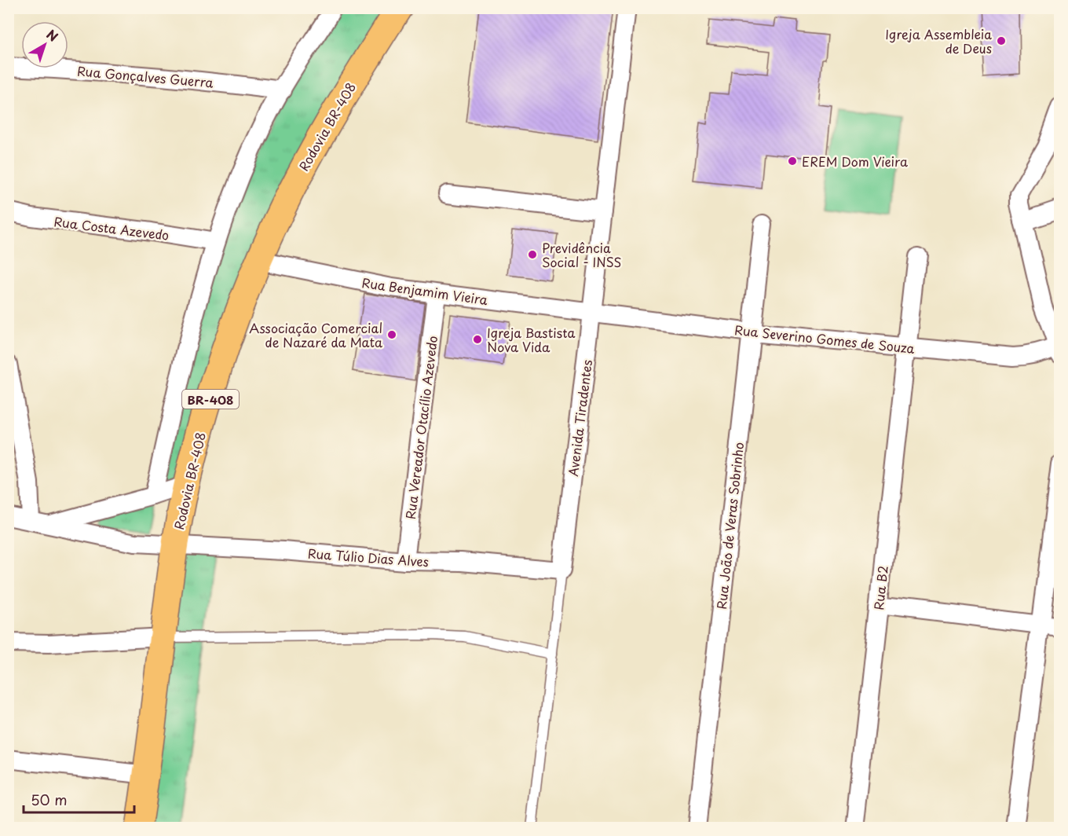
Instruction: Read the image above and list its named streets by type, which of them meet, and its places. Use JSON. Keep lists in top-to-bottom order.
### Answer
{
  "streets": {
    "main road": ["Rodovia BR-408", "BR-408"],
    "street": [
      "Rua Gonçalves Guerra",
      "Rua Costa Azevedo",
      "Rua Benjamim Vieira",
      "Rua Severino Gomes de Souza",
      "Avenida Tiradentes",
      "Rua Vereador Otacílio Azevedo",
      "Rua João de Veras Sobrinho",
      "Rua Túlio Dias Alves",
      "Rua B2"
    ]
  },
  "crossings": [
    ["Rodovia BR-408", "Rua Benjamim Vieira"],
    ["Rodovia BR-408", "Rua Túlio Dias Alves"],
    ["Rua Benjamim Vieira", "Rua Severino Gomes de Souza"],
    ["Rua Benjamim Vieira", "Avenida Tiradentes"],
    ["Rua Benjamim Vieira", "Rua Vereador Otacílio Azevedo"],
    ["Rua Severino Gomes de Souza", "Avenida Tiradentes"],
    ["Rua Severino Gomes de Souza", "Rua João de Veras Sobrinho"],
    ["Rua Severino Gomes de Souza", "Rua B2"],
    ["Avenida Tiradentes", "Rua Túlio Dias Alves"],
    ["Rua Vereador Otacílio Azevedo", "Rua Túlio Dias Alves"]
  ],
  "places": [
    "Igreja Assembleia de Deus",
    "EREM Dom Vieira",
    "Previdência Social - INSS",
    "Associação Comercial de Nazaré da Mata",
    "Igreja Bastista Nova Vida"
  ],
  "scale_bar": "50 m",
  "north": "top right"
}
